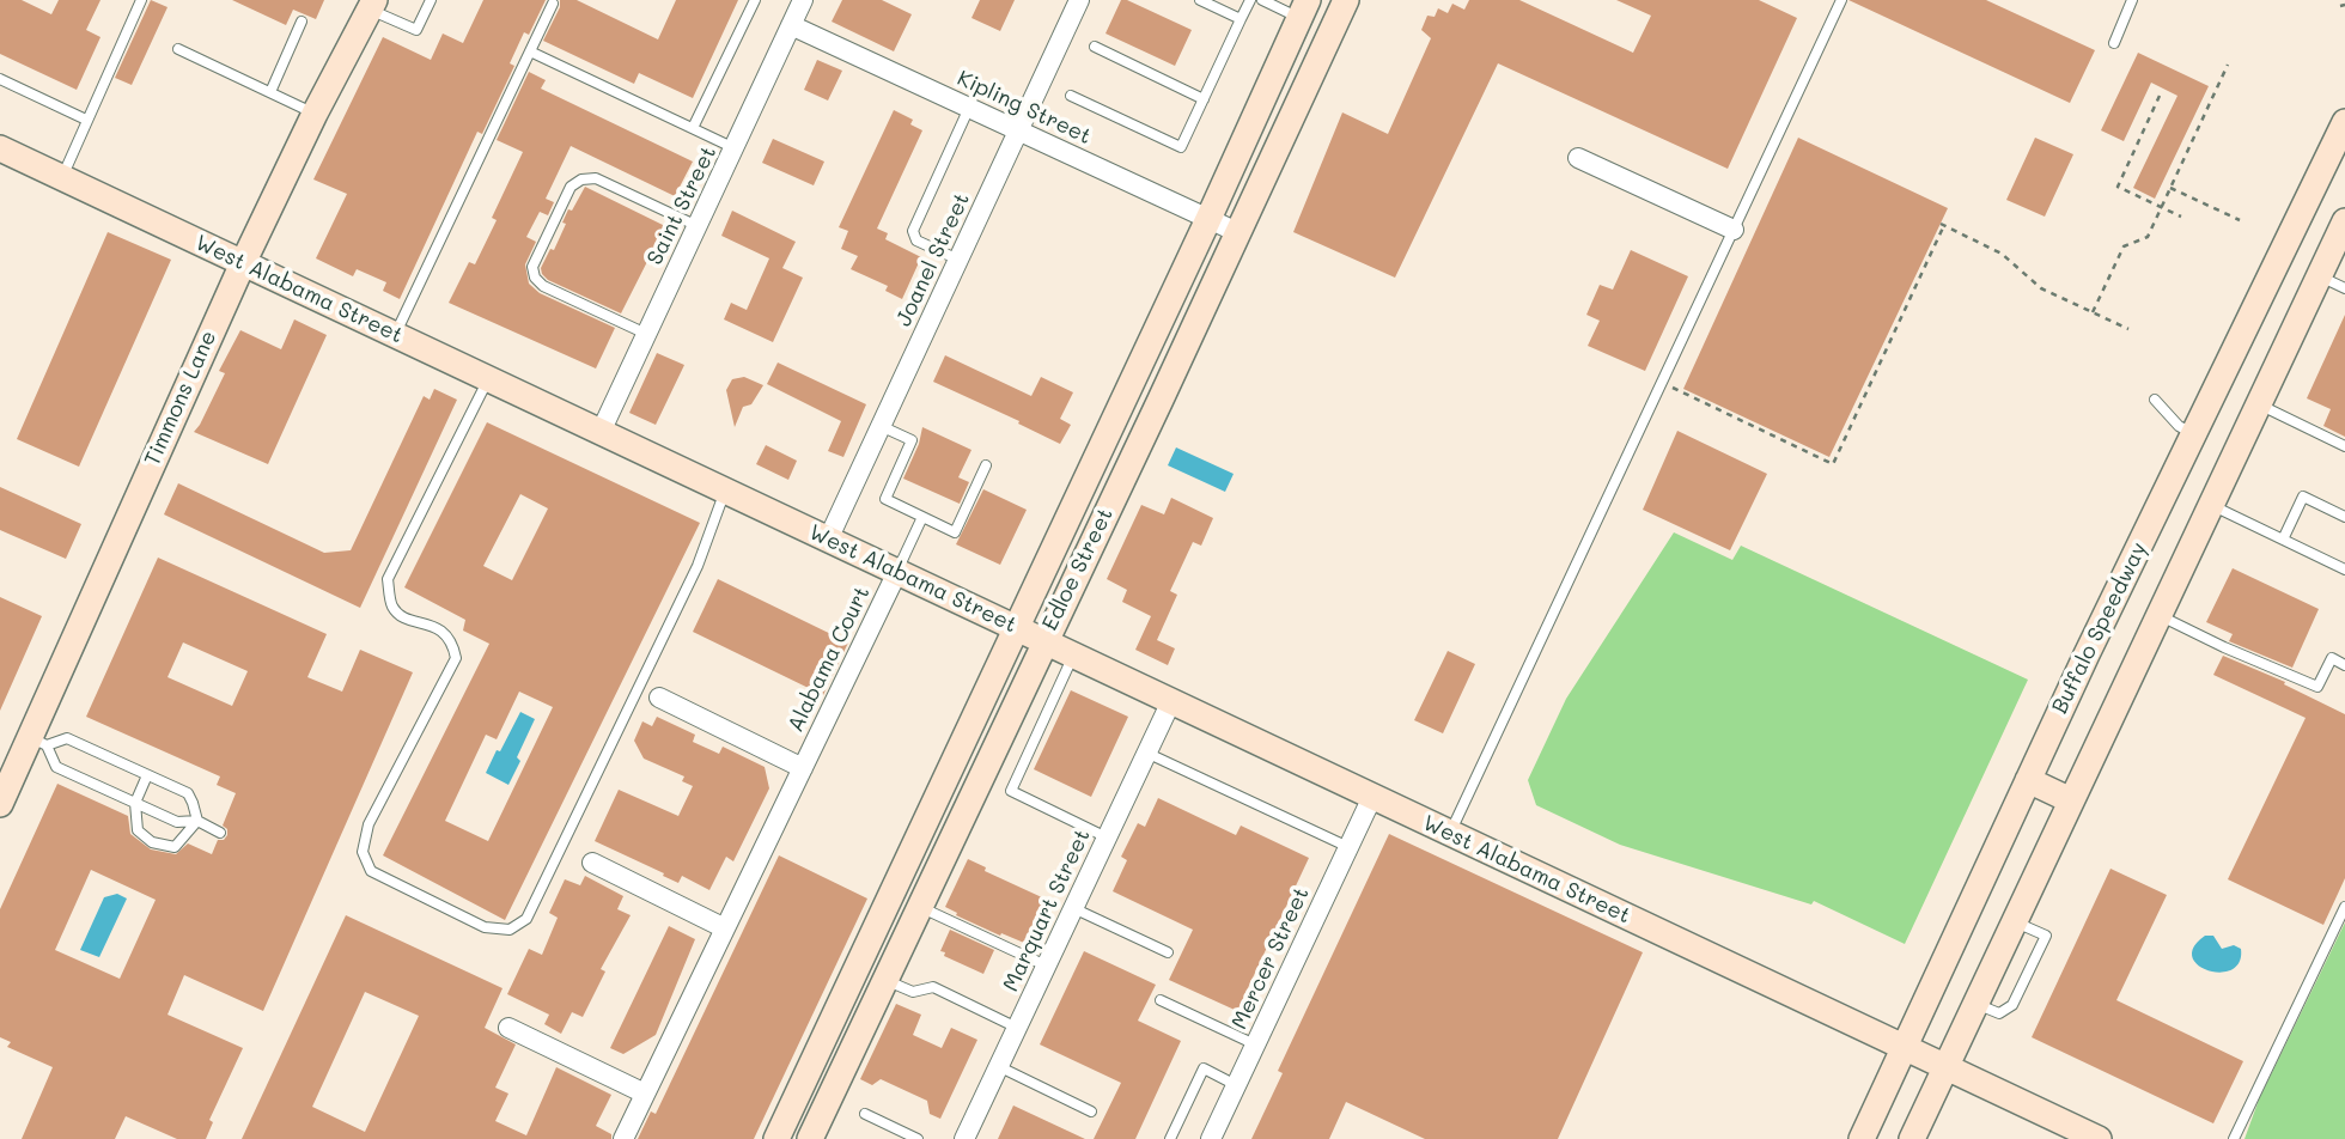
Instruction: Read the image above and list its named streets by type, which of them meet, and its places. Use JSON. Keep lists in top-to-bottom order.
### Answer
{
  "streets": {
    "main road": [
      "West Alabama Street",
      "Timmons Lane",
      "Edloe Street",
      "Buffalo Speedway"
    ],
    "street": [
      "Kipling Street",
      "Saint Street",
      "Joanel Street",
      "Alabama Court",
      "Marquart Street",
      "Mercer Street"
    ]
  },
  "crossings": [
    ["Kipling Street", "Saint Street"],
    ["Kipling Street", "Joanel Street"],
    ["Kipling Street", "Edloe Street"],
    ["Saint Street", "West Alabama Street"],
    ["Joanel Street", "West Alabama Street"],
    ["West Alabama Street", "Timmons Lane"],
    ["West Alabama Street", "Edloe Street"],
    ["West Alabama Street", "Buffalo Speedway"],
    ["West Alabama Street", "Alabama Court"],
    ["West Alabama Street", "Marquart Street"],
    ["West Alabama Street", "Mercer Street"]
  ]
}
